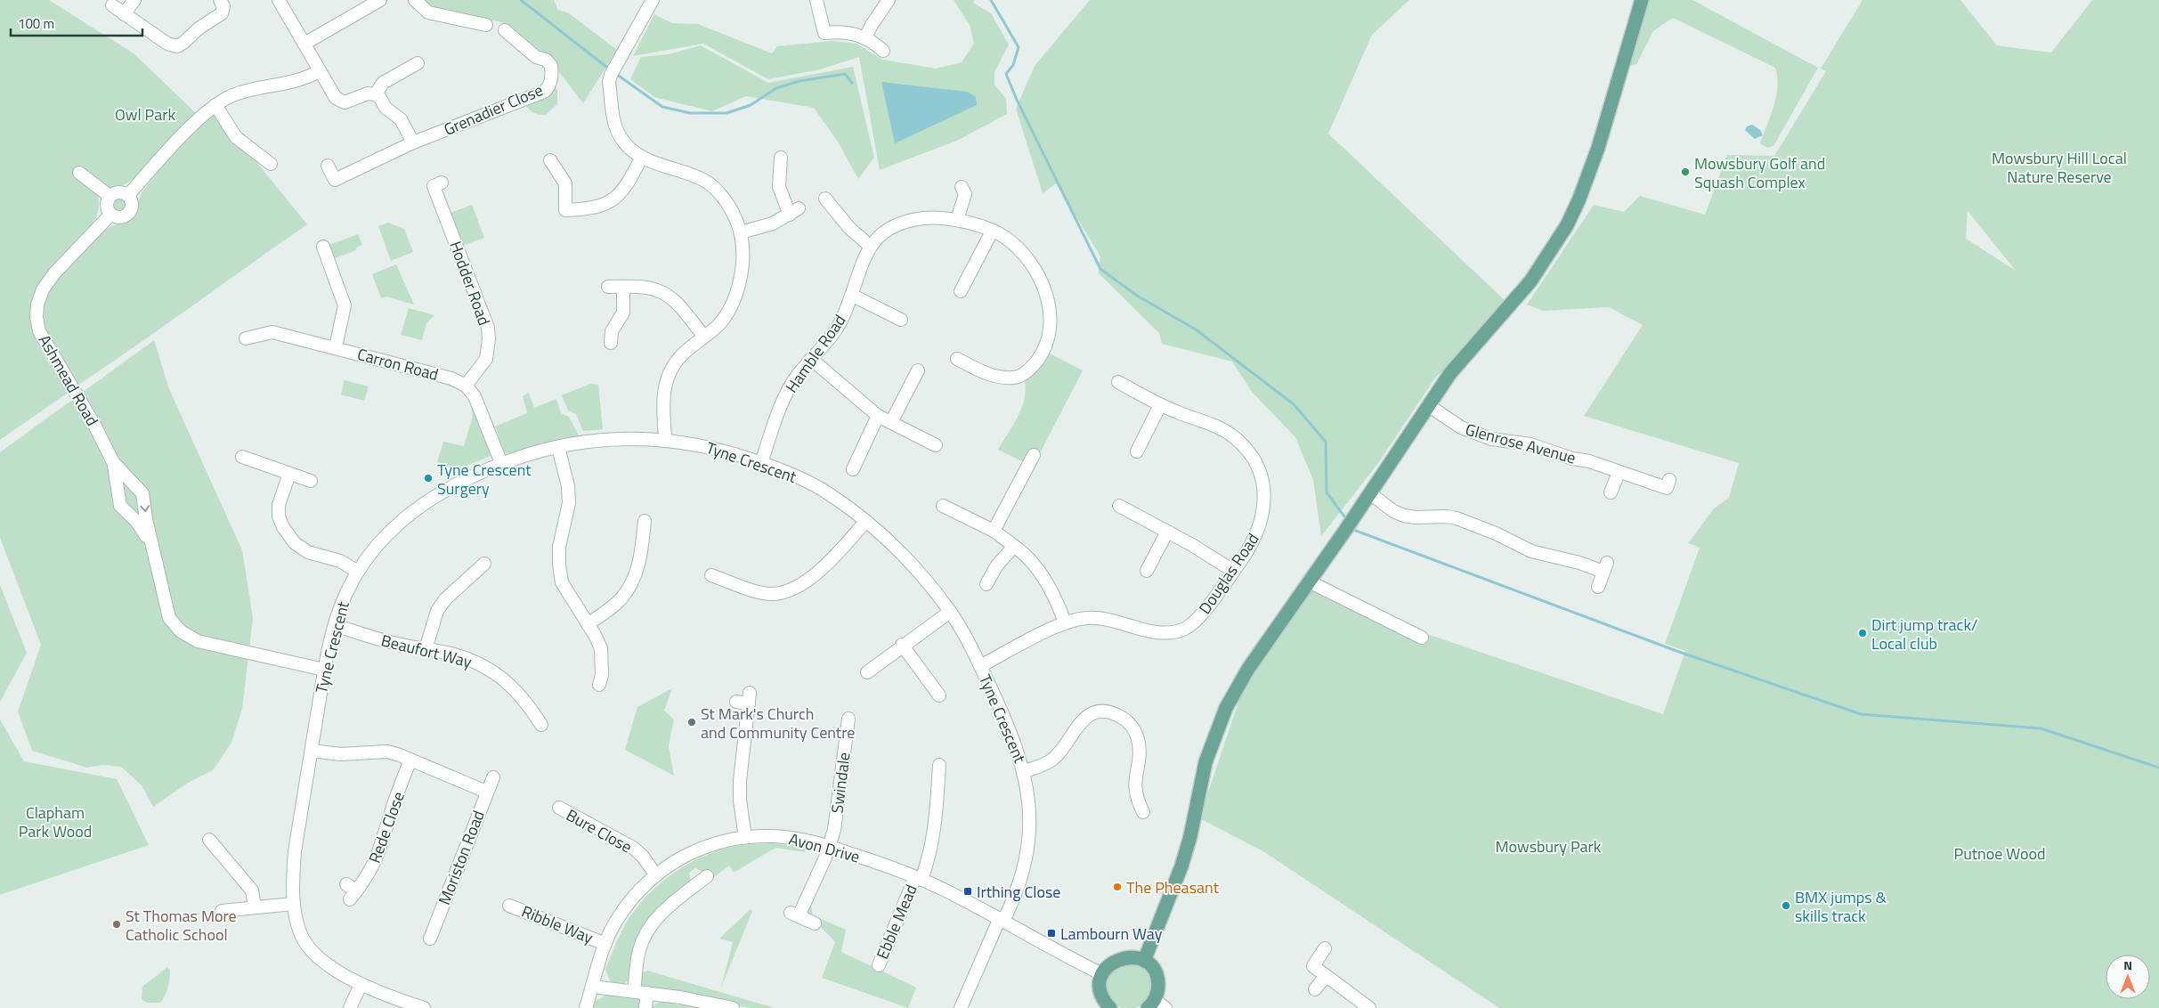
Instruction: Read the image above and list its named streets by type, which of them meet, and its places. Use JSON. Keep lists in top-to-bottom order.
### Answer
{
  "streets": {
    "street": [
      "Grenadier Close",
      "Hodder Road",
      "Hamble Road",
      "Carron Road",
      "Ashmead Road",
      "Glenrose Avenue",
      "Tyne Crescent",
      "Douglas Road",
      "Beaufort Way",
      "Swindale",
      "Rede Close",
      "Bure Close",
      "Avon Drive",
      "Moriston Road",
      "Ebble Mead",
      "Ribble Way"
    ]
  },
  "crossings": [
    ["Hodder Road", "Carron Road"],
    ["Hamble Road", "Tyne Crescent"],
    ["Ashmead Road", "Tyne Crescent"],
    ["Tyne Crescent", "Douglas Road"],
    ["Tyne Crescent", "Beaufort Way"],
    ["Tyne Crescent", "Avon Drive"],
    ["Tyne Crescent", "Moriston Road"],
    ["Swindale", "Avon Drive"],
    ["Rede Close", "Moriston Road"],
    ["Bure Close", "Avon Drive"],
    ["Avon Drive", "Ebble Mead"],
    ["Avon Drive", "Ribble Way"]
  ],
  "parks": [
    "Owl Park",
    "Mowsbury Hill Local Nature Reserve",
    "Clapham Park Wood",
    "Mowsbury Park",
    "Putnoe Wood"
  ],
  "places": {
    "other": [
      "Mowsbury Golf and Squash Complex",
      "Tyne Crescent Surgery",
      "Dirt jump track/ Local club",
      "St Mark's Church and Community Centre",
      "The Pheasant",
      "BMX jumps & skills track",
      "St Thomas More Catholic School"
    ],
    "transit": ["Irthing Close", "Lambourn Way"]
  },
  "scale_bar": "100 m",
  "north": "top"
}
